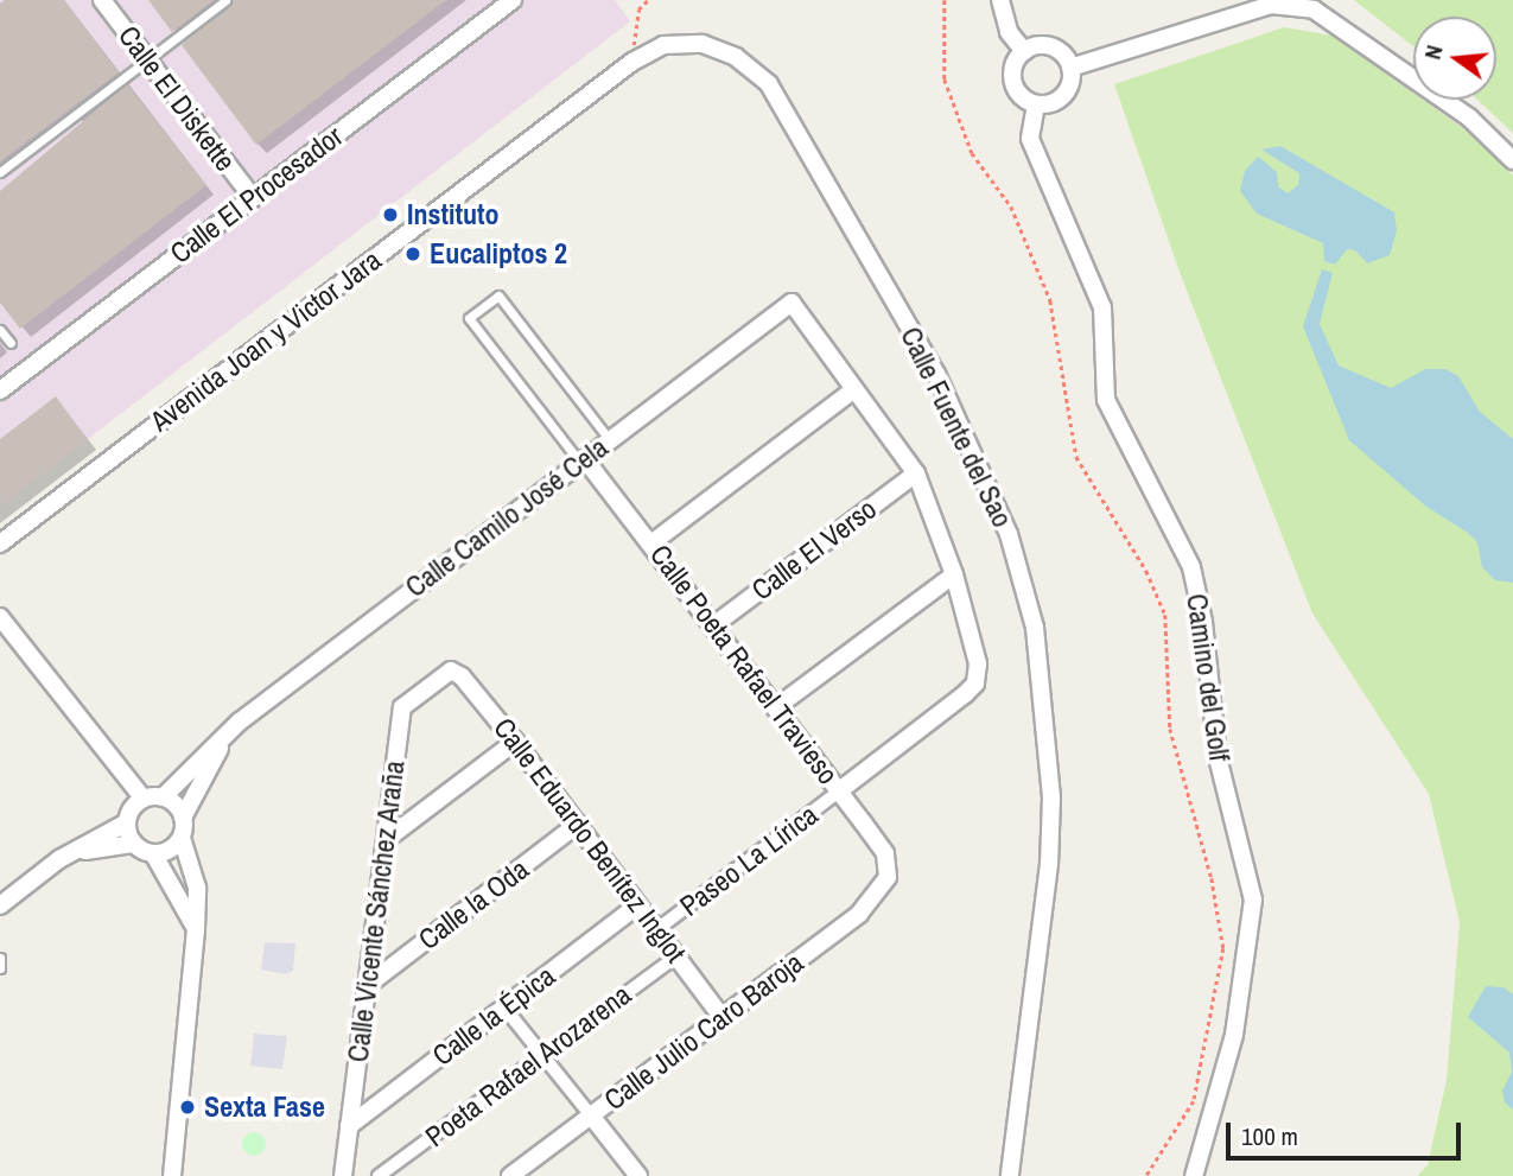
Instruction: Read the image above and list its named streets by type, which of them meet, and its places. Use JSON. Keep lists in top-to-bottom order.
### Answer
{
  "streets": {
    "street": [
      "Calle El Diskette",
      "Calle El Procesador",
      "Avenida Joan y Victor Jara",
      "Calle Fuente del Sao",
      "Calle Camilo José Cela",
      "Calle El Verso",
      "Calle Poeta Rafael Travieso",
      "Camino del Golf",
      "Calle Eduardo Benítez Inglot",
      "Paseo La Lírica",
      "Calle la Oda",
      "Calle Vicente Sánchez Araña",
      "Calle la Épica",
      "Calle Julio Caro Baroja",
      "Poeta Rafael Arozarena"
    ]
  },
  "crossings": [
    ["Calle El Diskette", "Calle El Procesador"],
    ["Avenida Joan y Victor Jara", "Calle Fuente del Sao"],
    ["Calle Camilo José Cela", "Calle Poeta Rafael Travieso"],
    ["Calle El Verso", "Calle Poeta Rafael Travieso"],
    ["Calle Poeta Rafael Travieso", "Paseo La Lírica"],
    ["Calle Poeta Rafael Travieso", "Calle Julio Caro Baroja"],
    ["Calle Eduardo Benítez Inglot", "Paseo La Lírica"],
    ["Calle Eduardo Benítez Inglot", "Calle la Oda"],
    ["Calle Eduardo Benítez Inglot", "Calle Vicente Sánchez Araña"],
    ["Calle Eduardo Benítez Inglot", "Calle la Épica"],
    ["Calle Eduardo Benítez Inglot", "Calle Julio Caro Baroja"],
    ["Calle Eduardo Benítez Inglot", "Poeta Rafael Arozarena"],
    ["Calle la Oda", "Calle Vicente Sánchez Araña"],
    ["Calle Vicente Sánchez Araña", "Calle la Épica"]
  ],
  "places": ["Instituto", "Eucaliptos 2", "Sexta Fase"],
  "scale_bar": "100 m",
  "north": "left"
}
